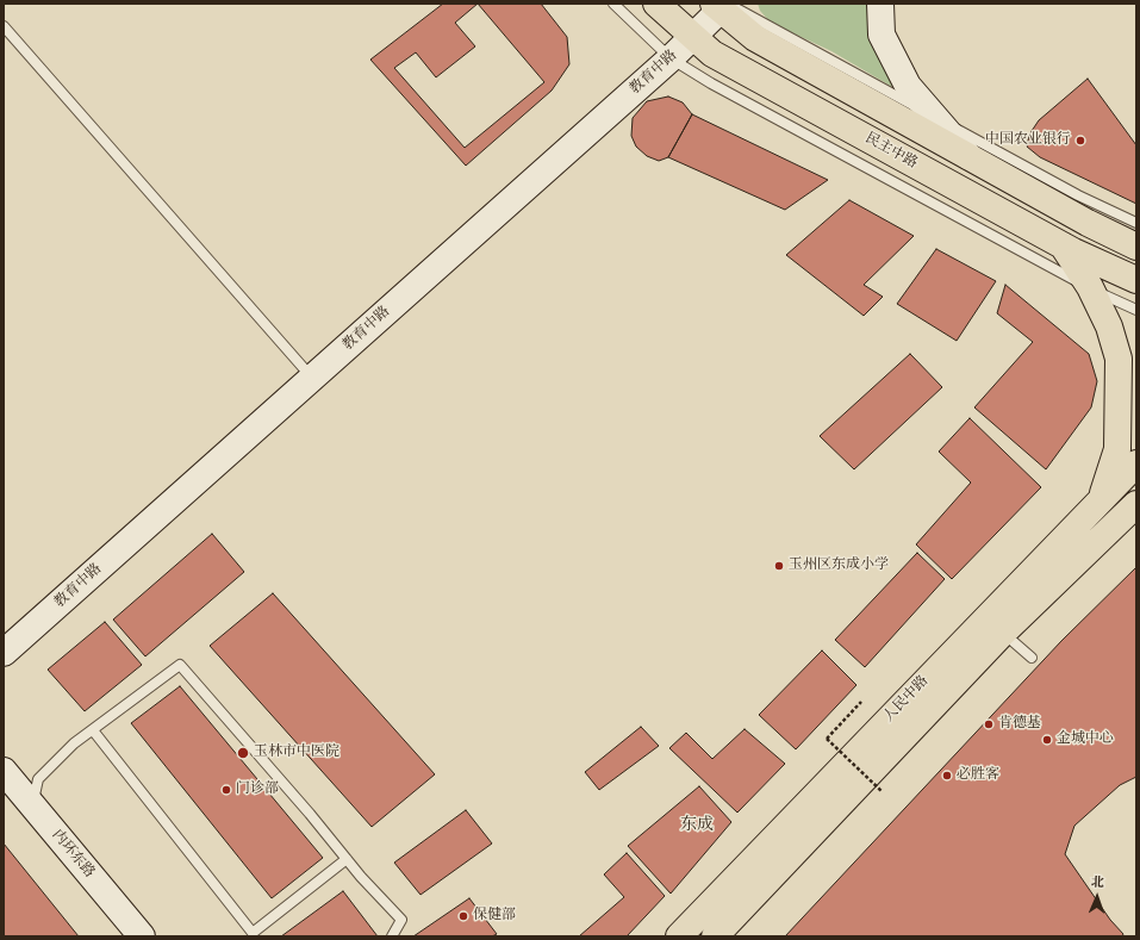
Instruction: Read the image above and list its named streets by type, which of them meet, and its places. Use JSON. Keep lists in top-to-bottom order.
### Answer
{
  "streets": {
    "main road": [
      "教育中路",
      "民主中路",
      "人民中路",
      "内环东路"
    ]
  },
  "crossings": [
    ["教育中路", "民主中路"]
  ],
  "districts": ["东成"],
  "places": [
    "中国农业银行",
    "玉州区东成小学",
    "肯德基",
    "金城中心",
    "玉林市中医院",
    "必胜客",
    "门诊部",
    "保健部"
  ],
  "north": "top"
}
